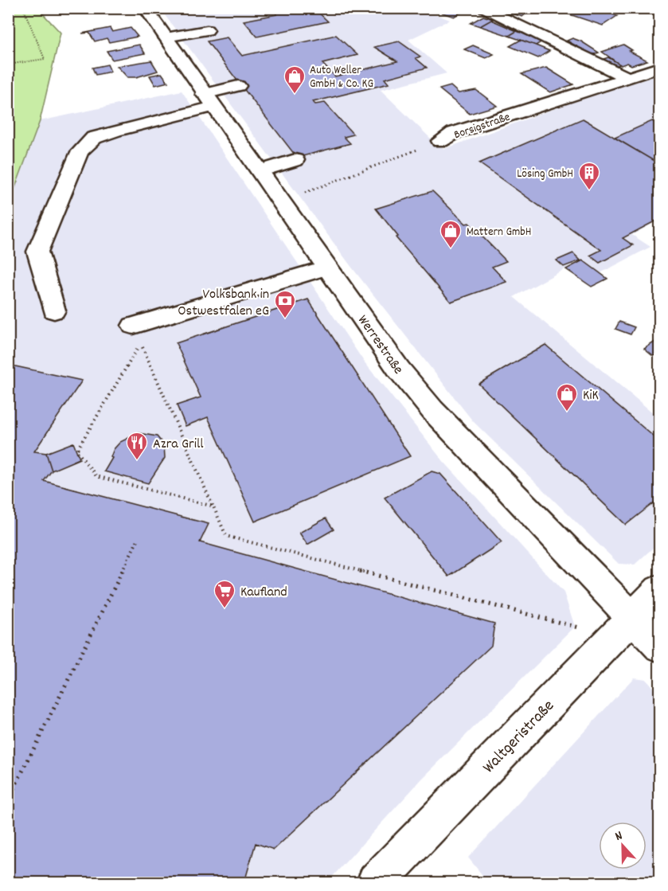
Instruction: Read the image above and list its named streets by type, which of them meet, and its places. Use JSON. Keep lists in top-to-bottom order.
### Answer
{
  "streets": {
    "main road": ["Borsigstraße", "Werrestraße", "Waltgeristraße"]
  },
  "crossings": [
    ["Werrestraße", "Waltgeristraße"]
  ],
  "places": {
    "shop": ["Auto Weller GmbH & Co. KG", "Mattern GmbH", "KiK"],
    "building": ["Lösing GmbH"],
    "bank": ["Volksbank in Ostwestfalen eG"],
    "restaurant": ["Azra Grill"],
    "supermarket": ["Kaufland"]
  },
  "north": "top"
}
